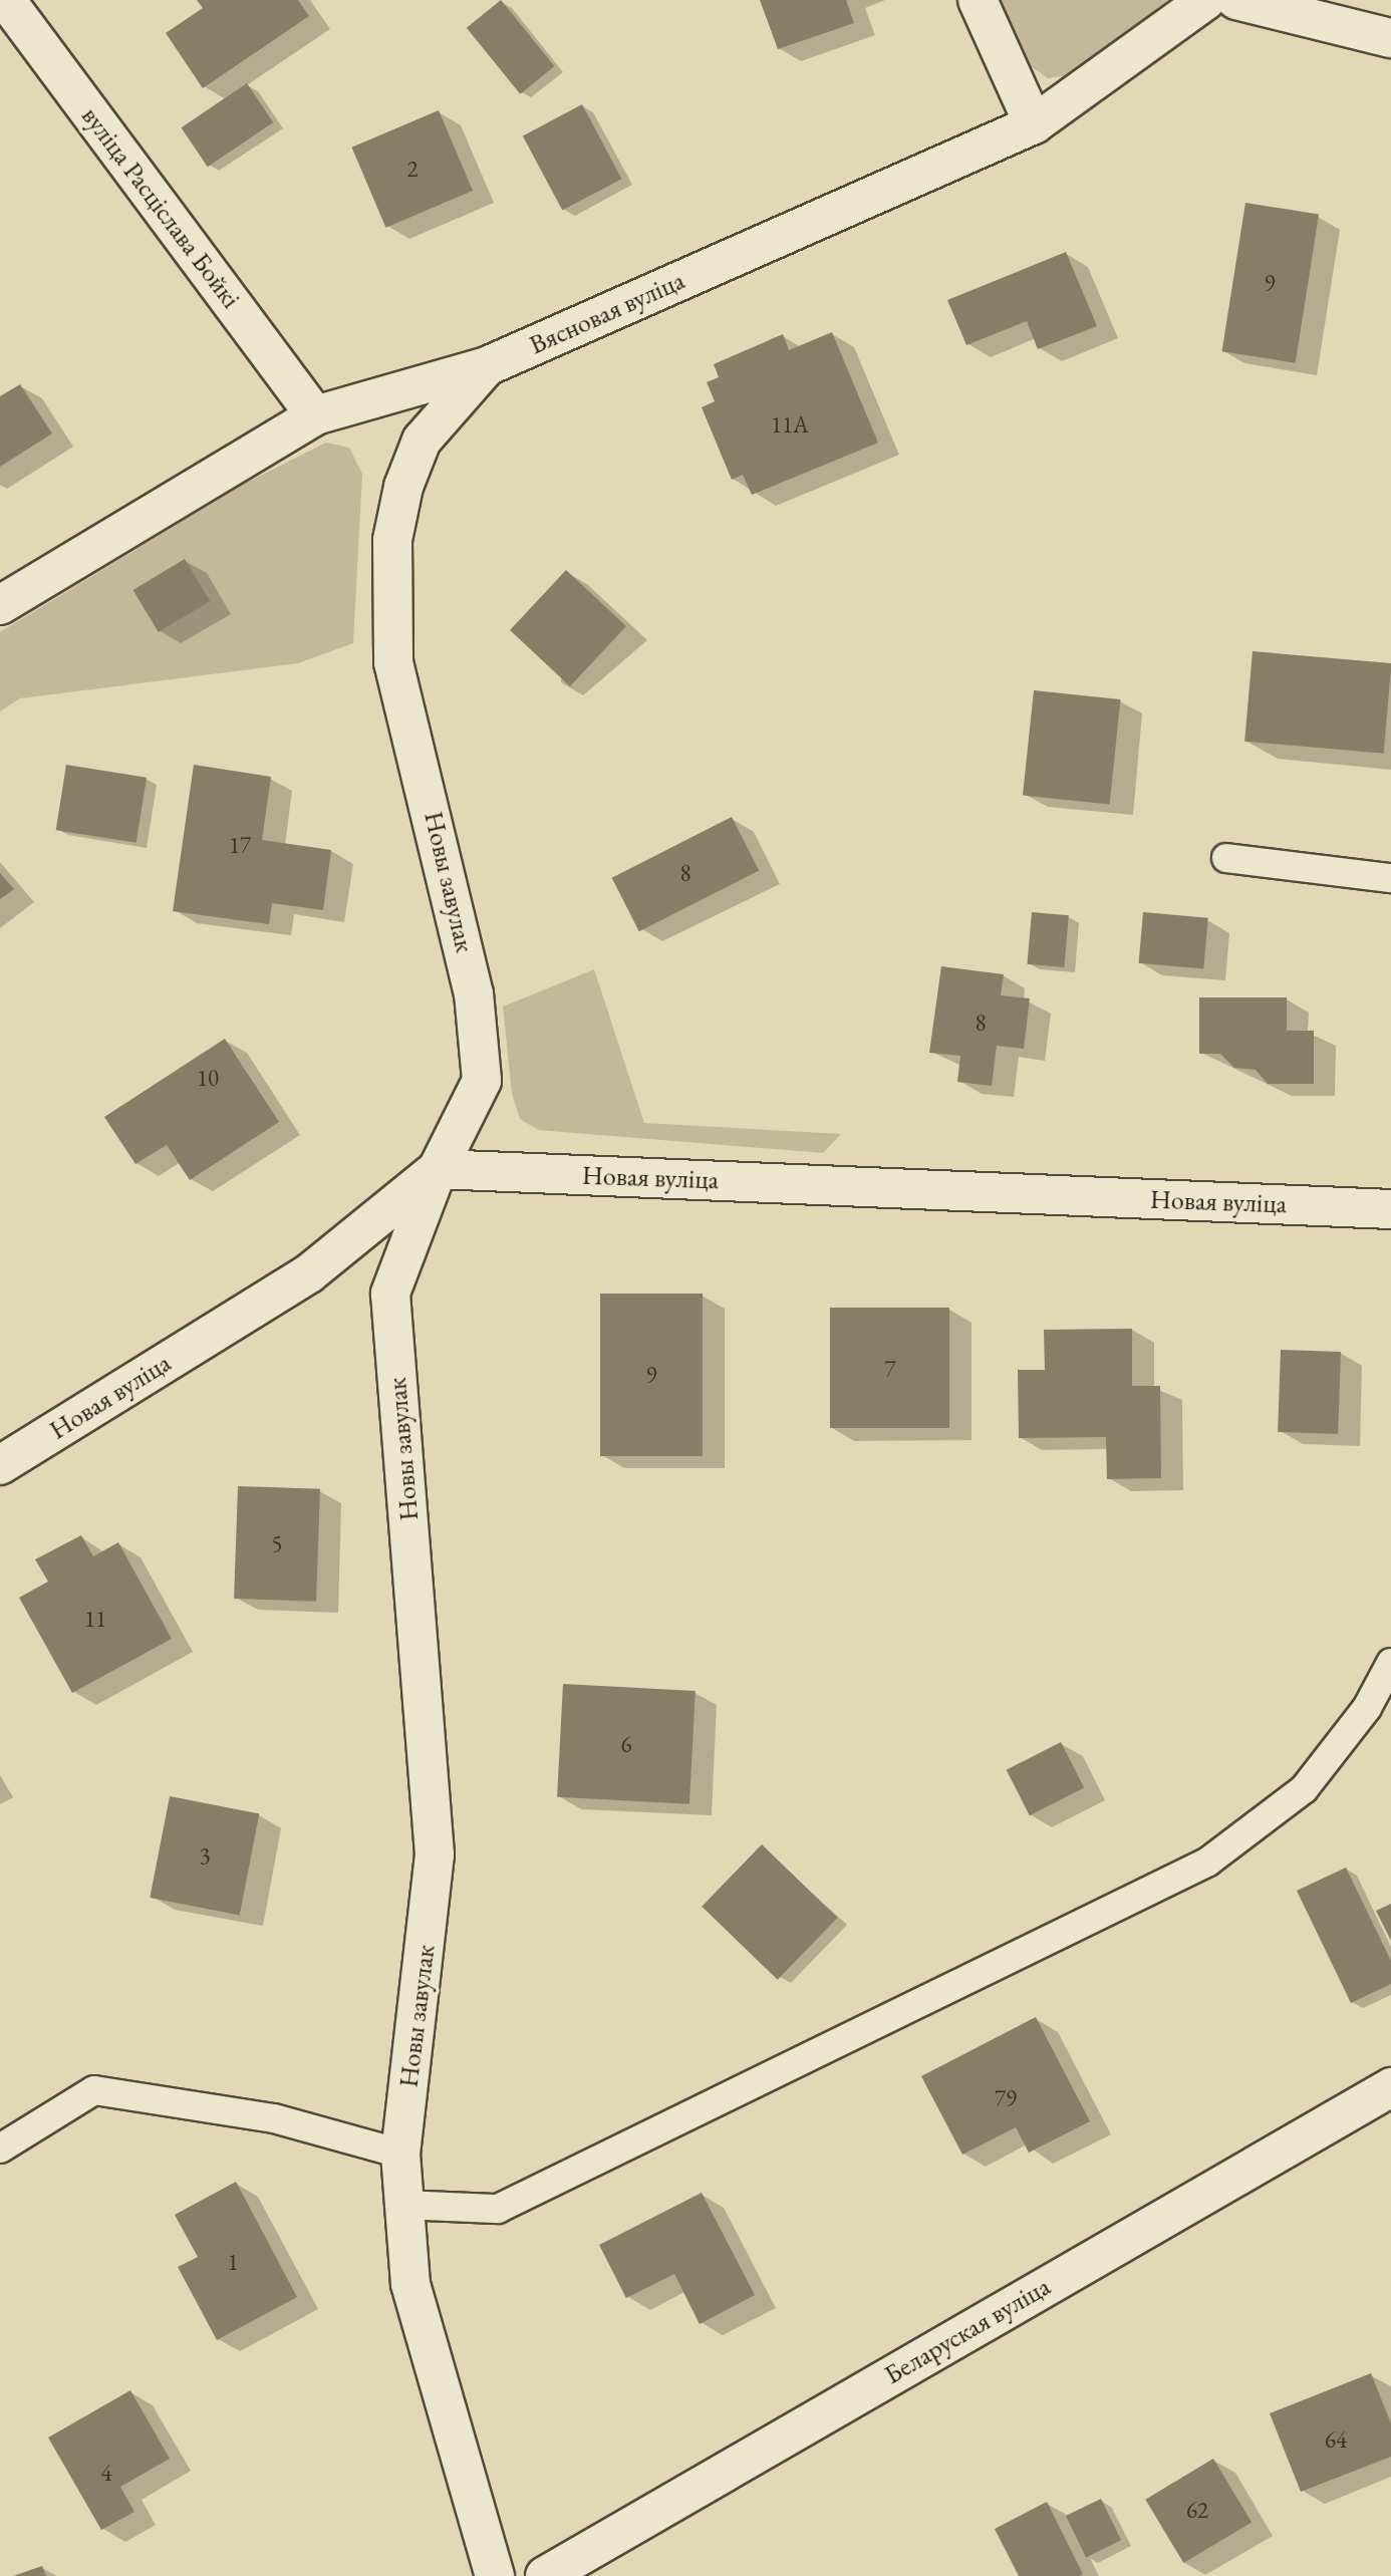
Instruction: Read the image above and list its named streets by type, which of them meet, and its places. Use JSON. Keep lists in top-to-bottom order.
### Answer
{
  "streets": {
    "street": [
      "вуліца Расціслава Бойкі",
      "Вясновая вуліца",
      "Новы завулак",
      "Новая вуліца",
      "Беларуская вуліца"
    ]
  },
  "crossings": [
    ["вуліца Расціслава Бойкі", "Вясновая вуліца"],
    ["Вясновая вуліца", "Новы завулак"],
    ["Новы завулак", "Новая вуліца"]
  ],
  "house_numbers": [
    "2",
    "9",
    "11А",
    "17",
    "8",
    "8",
    "10",
    "7",
    "9",
    "5",
    "11",
    "6",
    "3",
    "79",
    "1",
    "64",
    "4",
    "62"
  ]
}
